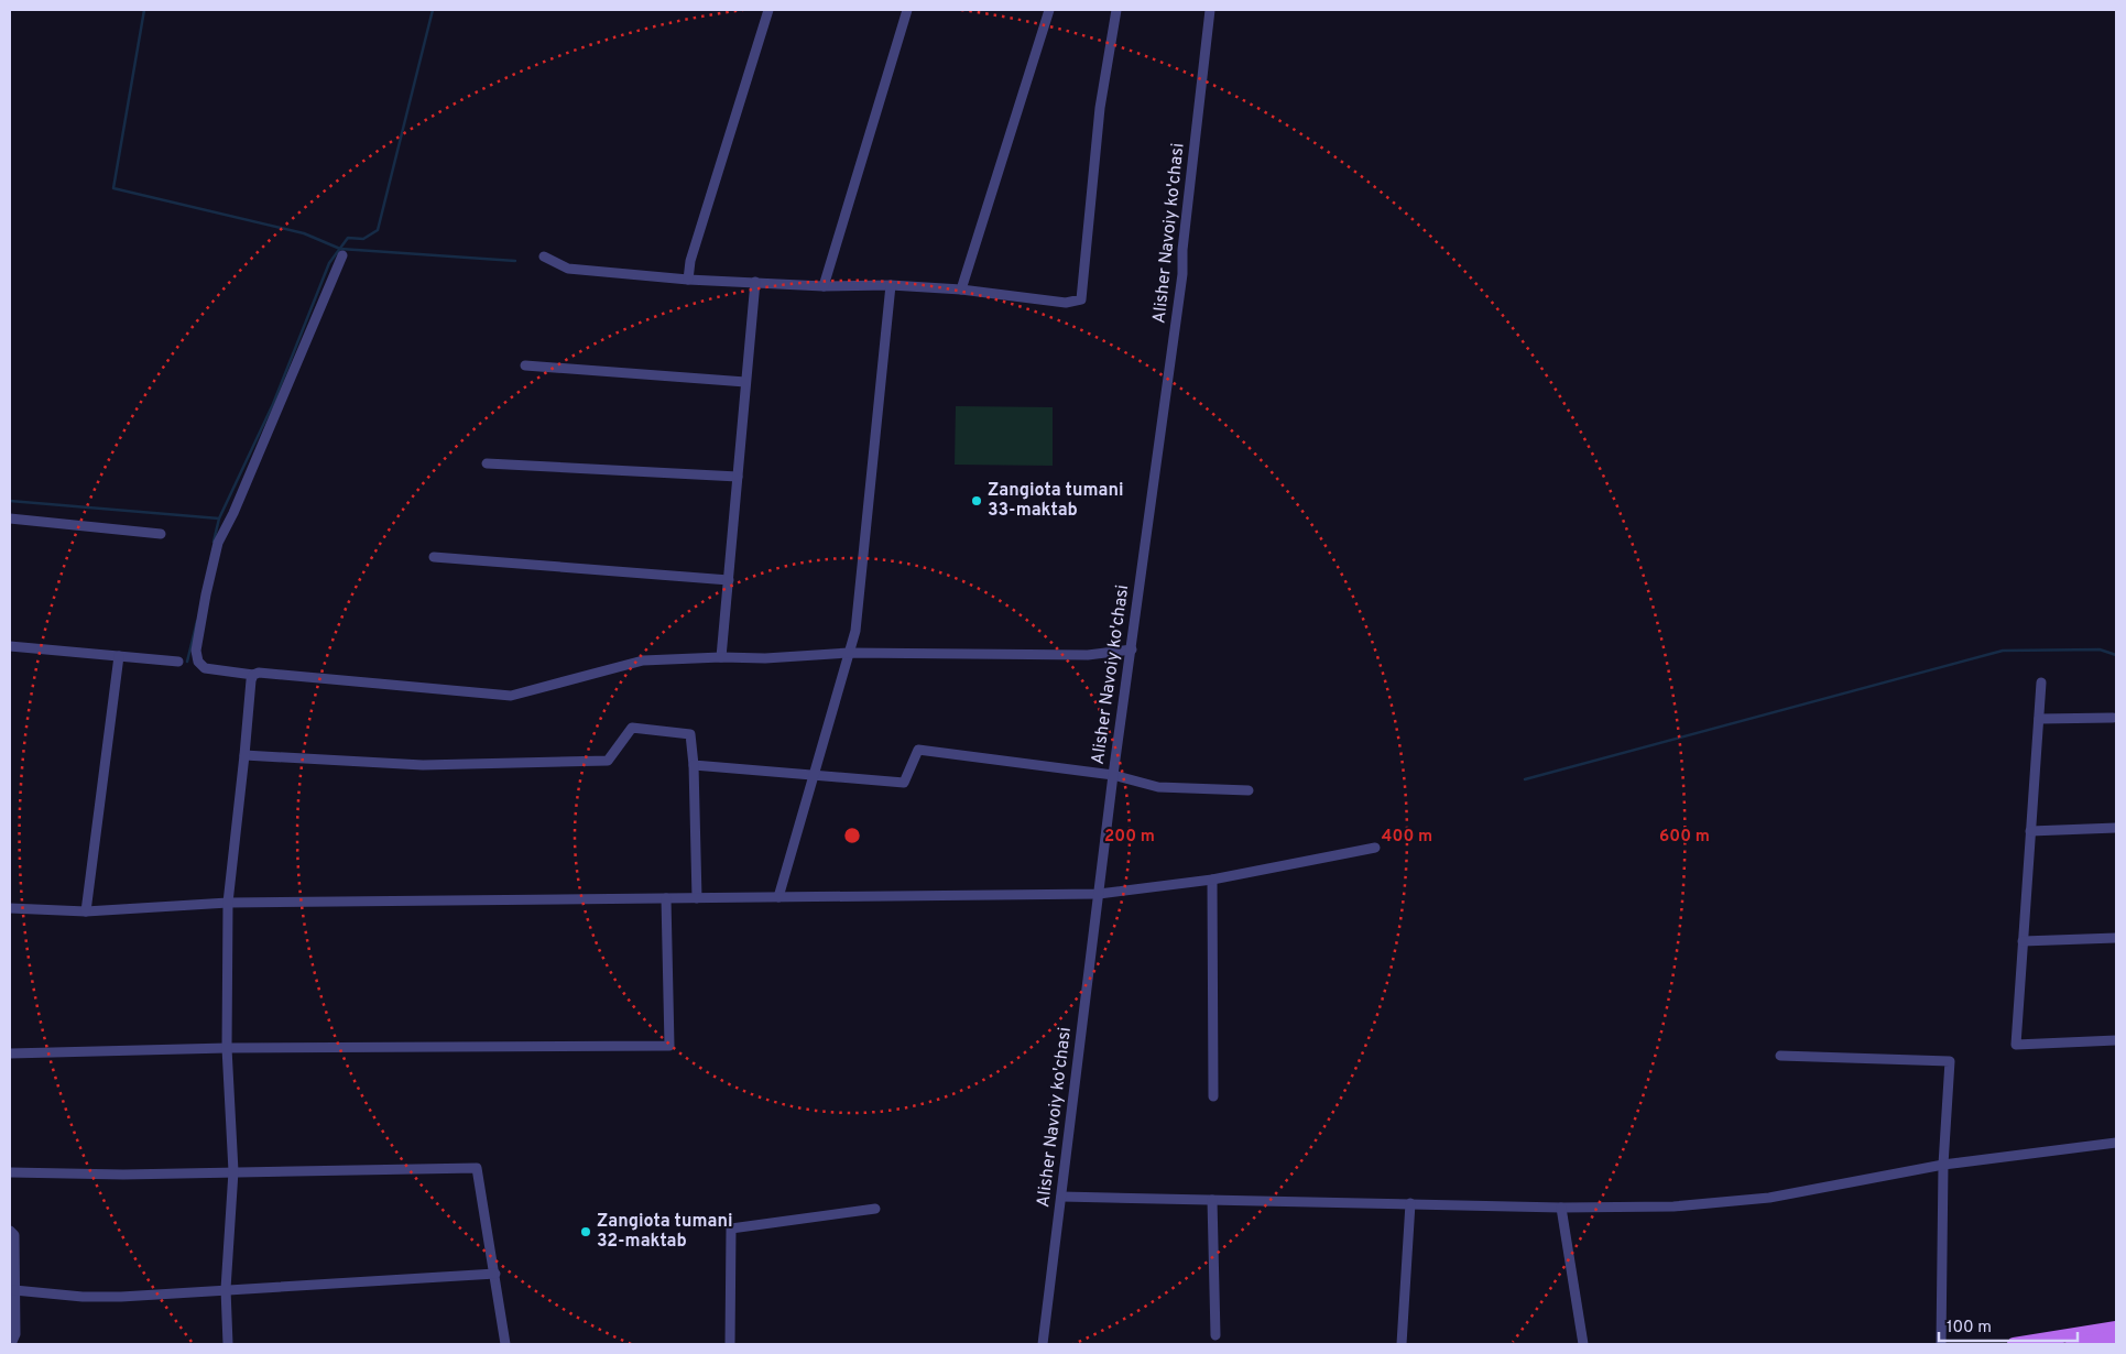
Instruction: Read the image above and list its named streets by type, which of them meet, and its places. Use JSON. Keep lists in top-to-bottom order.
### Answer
{
  "streets": {
    "street": ["Alisher Navoiy ko'chasi"]
  },
  "places": ["Zangiota tumani 33-maktab", "Zangiota tumani 32-maktab"],
  "scale_bar": "100 m",
  "rings": ["200 m", "400 m", "600 m"]
}
